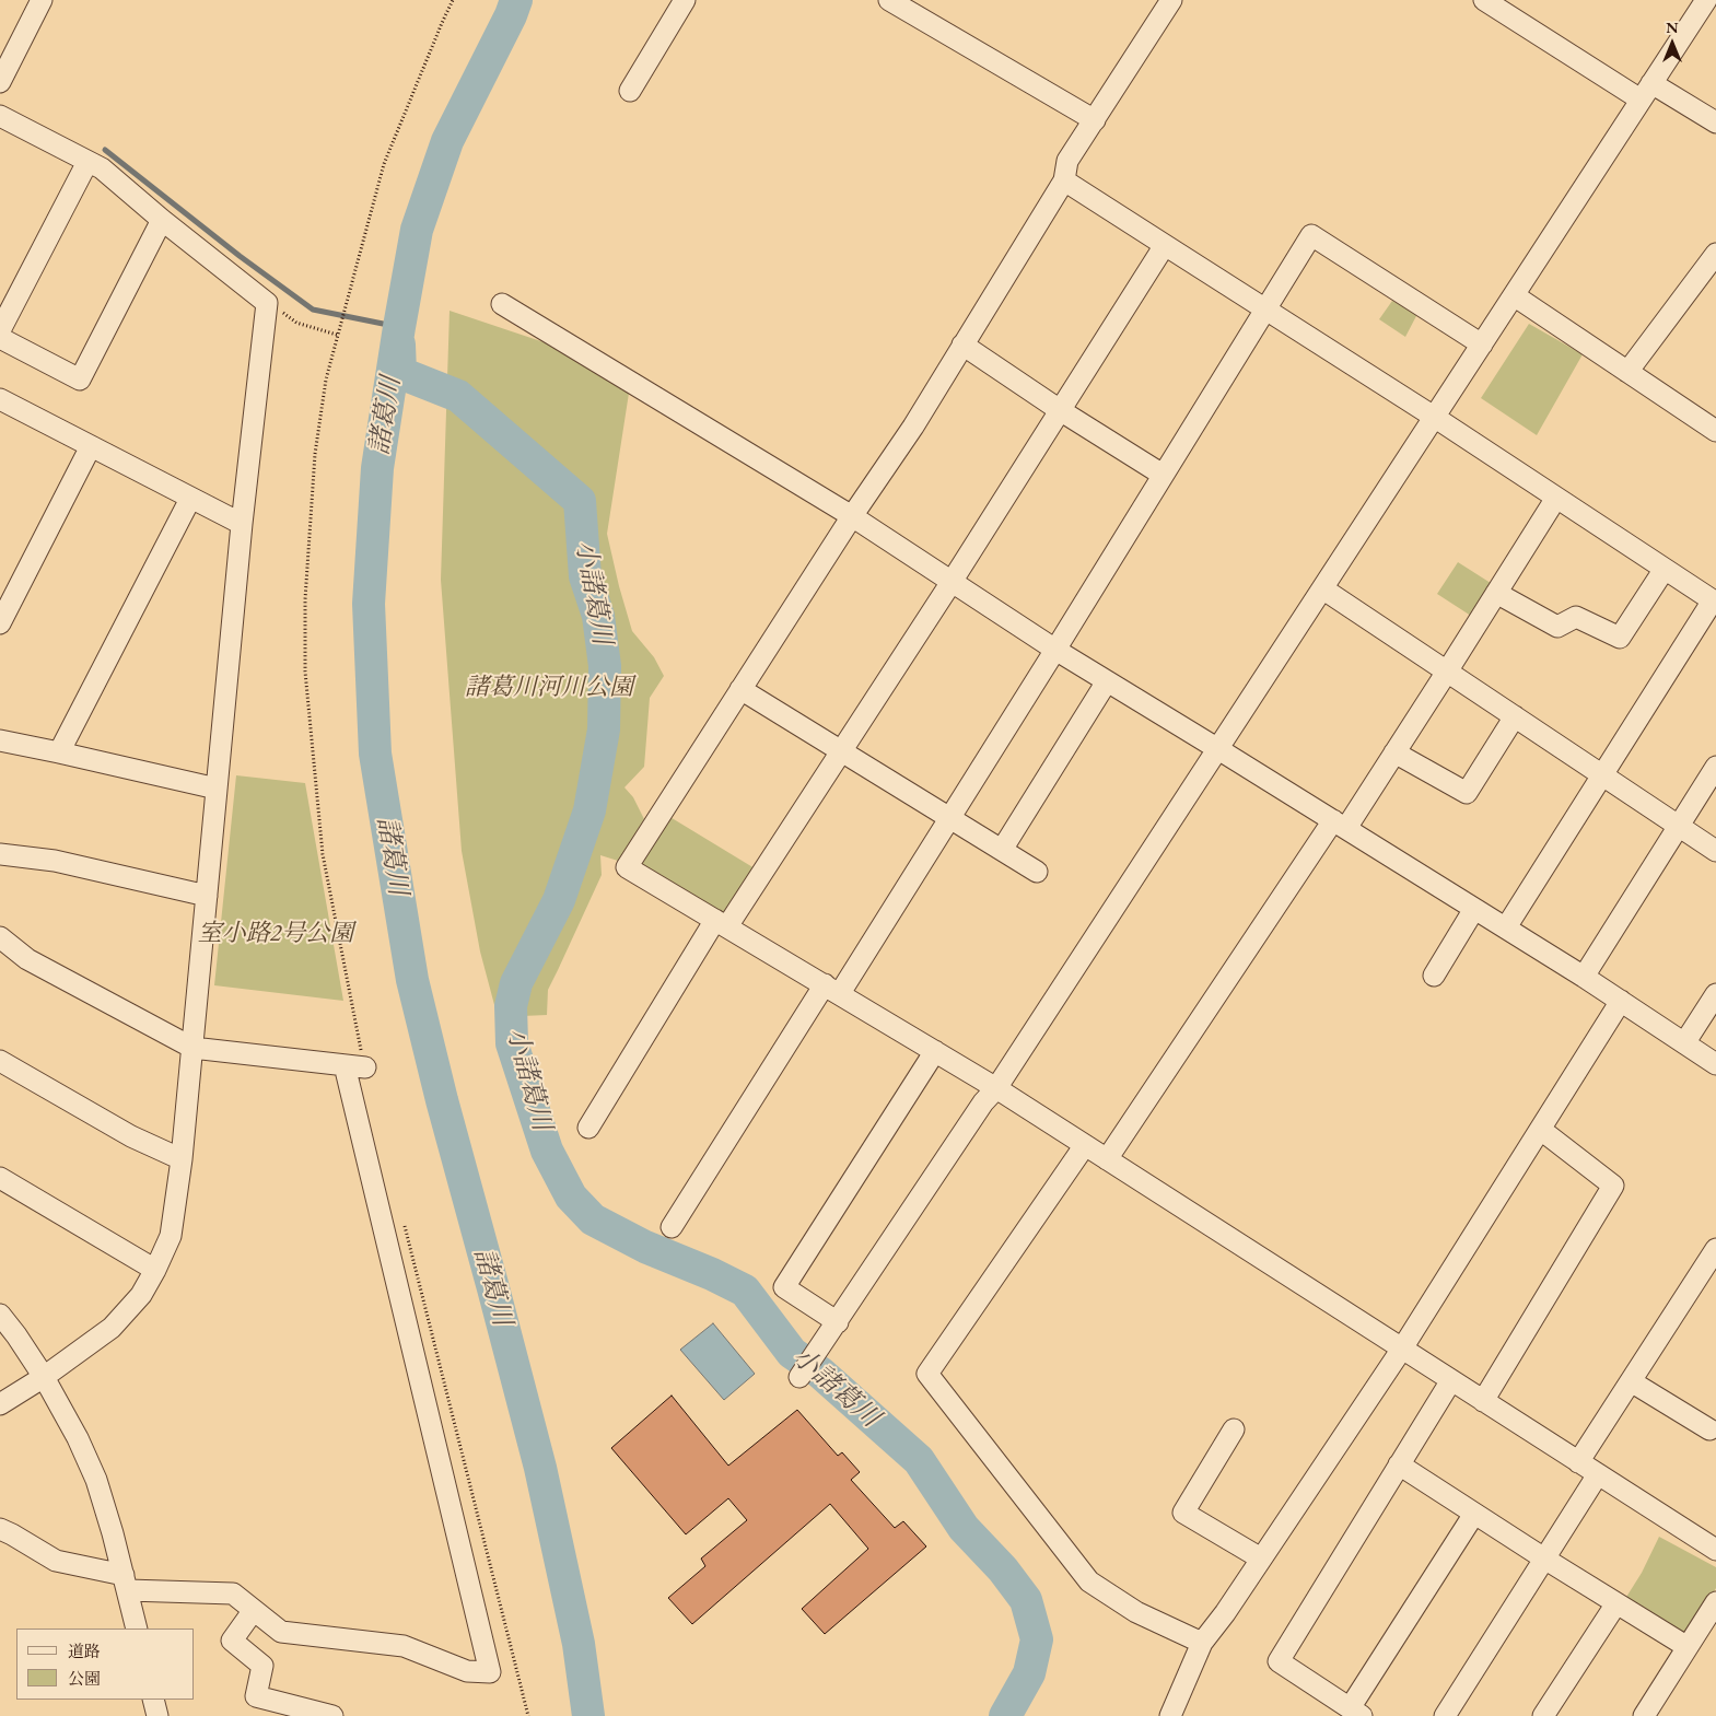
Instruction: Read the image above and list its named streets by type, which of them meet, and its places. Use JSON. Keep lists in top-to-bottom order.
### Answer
{
  "water": ["諸葛川", "小諸葛川"],
  "parks": ["諸葛川河川公園", "室小路2号公園"],
  "legend": ["道路", "公園"],
  "north": "top"
}
